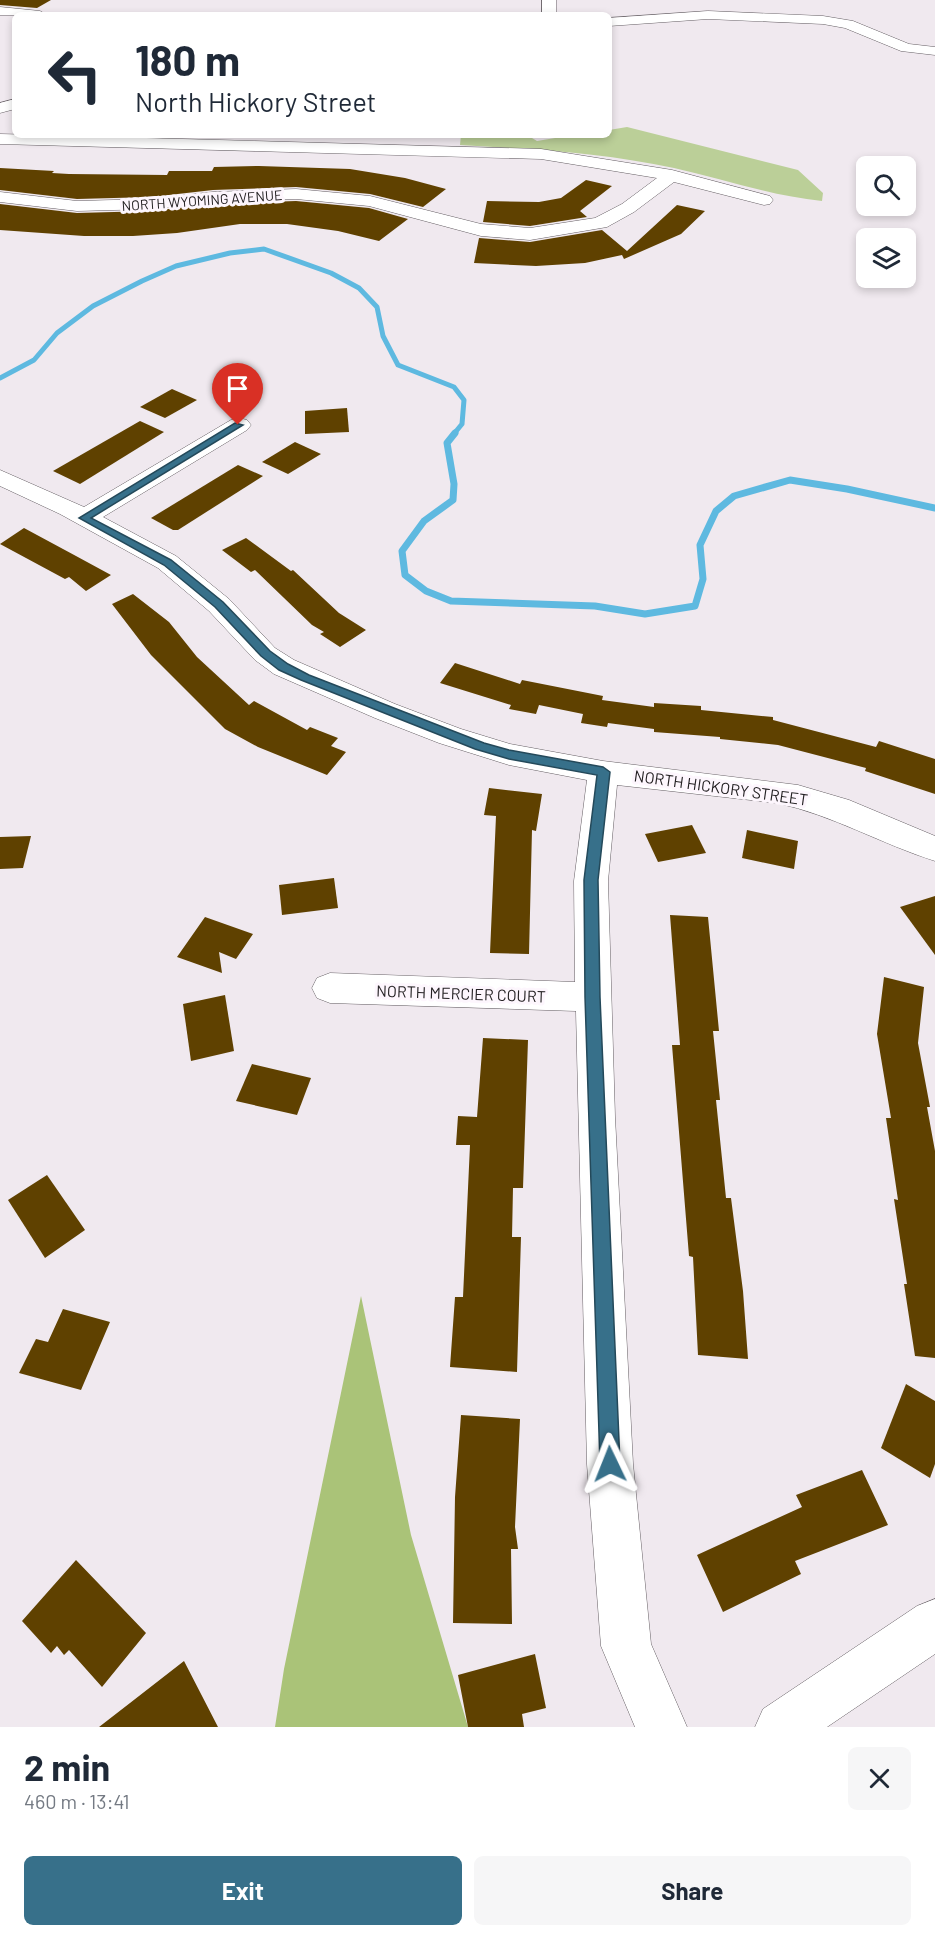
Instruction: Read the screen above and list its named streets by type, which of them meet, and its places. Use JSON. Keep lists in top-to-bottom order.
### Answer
{
  "streets": {
    "street": ["NORTH WYOMING AVENUE", "NORTH HICKORY STREET", "NORTH MERCIER COURT"]
  },
  "page": {
    "turn": ["180 m", "North Hickory Street"],
    "heading": ["2 min", "460 m · 13:41"],
    "buttons": ["Exit", "Share"]
  }
}
